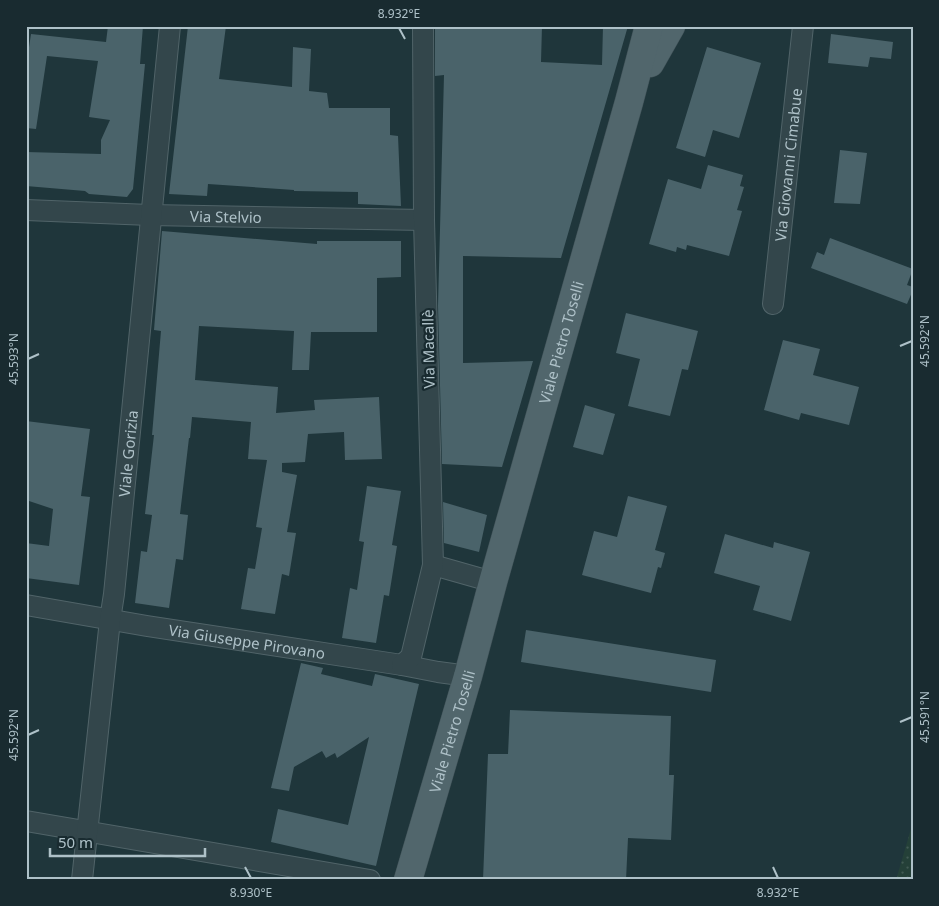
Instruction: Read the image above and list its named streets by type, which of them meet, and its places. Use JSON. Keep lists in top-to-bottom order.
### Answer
{
  "streets": {
    "main road": ["Viale Pietro Toselli"],
    "street": [
      "Via Giovanni Cimabue",
      "Via Stelvio",
      "Via Macallè",
      "Viale Gorizia",
      "Via Giuseppe Pirovano"
    ]
  },
  "crossings": [
    ["Via Stelvio", "Via Macallè"],
    ["Via Stelvio", "Viale Gorizia"],
    ["Viale Pietro Toselli", "Via Giuseppe Pirovano"],
    ["Via Macallè", "Via Giuseppe Pirovano"],
    ["Viale Gorizia", "Via Giuseppe Pirovano"]
  ],
  "scale_bar": "50 m",
  "coordinates": [
    "8.932°E",
    "45.592°N",
    "45.593°N",
    "45.591°N",
    "8.930°E"
  ]
}
